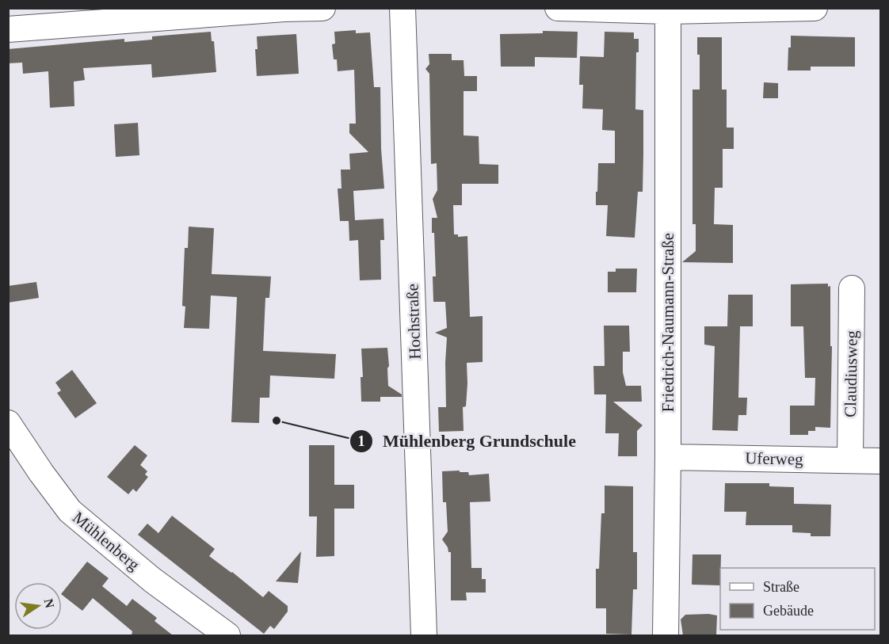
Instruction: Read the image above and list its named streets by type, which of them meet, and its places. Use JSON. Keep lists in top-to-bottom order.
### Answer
{
  "streets": {
    "street": [
      "Hochstraße",
      "Friedrich-Naumann-Straße",
      "Claudiusweg",
      "Uferweg",
      "Mühlenberg"
    ]
  },
  "crossings": [
    ["Friedrich-Naumann-Straße", "Uferweg"],
    ["Claudiusweg", "Uferweg"]
  ],
  "places": ["Mühlenberg Grundschule"],
  "legend": ["Straße", "Gebäude"],
  "north": "right"
}
